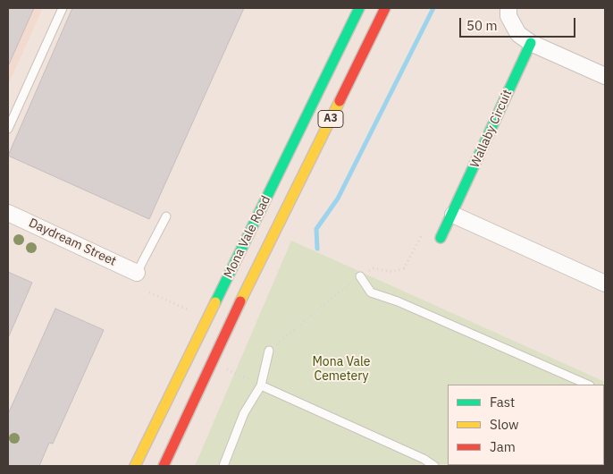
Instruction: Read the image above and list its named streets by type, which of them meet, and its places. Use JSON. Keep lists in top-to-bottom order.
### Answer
{
  "streets": {
    "main road": ["A3", "Wallaby Circuit", "Mona Vale Road"],
    "street": ["Daydream Street"]
  },
  "parks": ["Mona Vale Cemetery"],
  "legend": ["Fast", "Slow", "Jam"],
  "scale_bar": "50 m"
}
